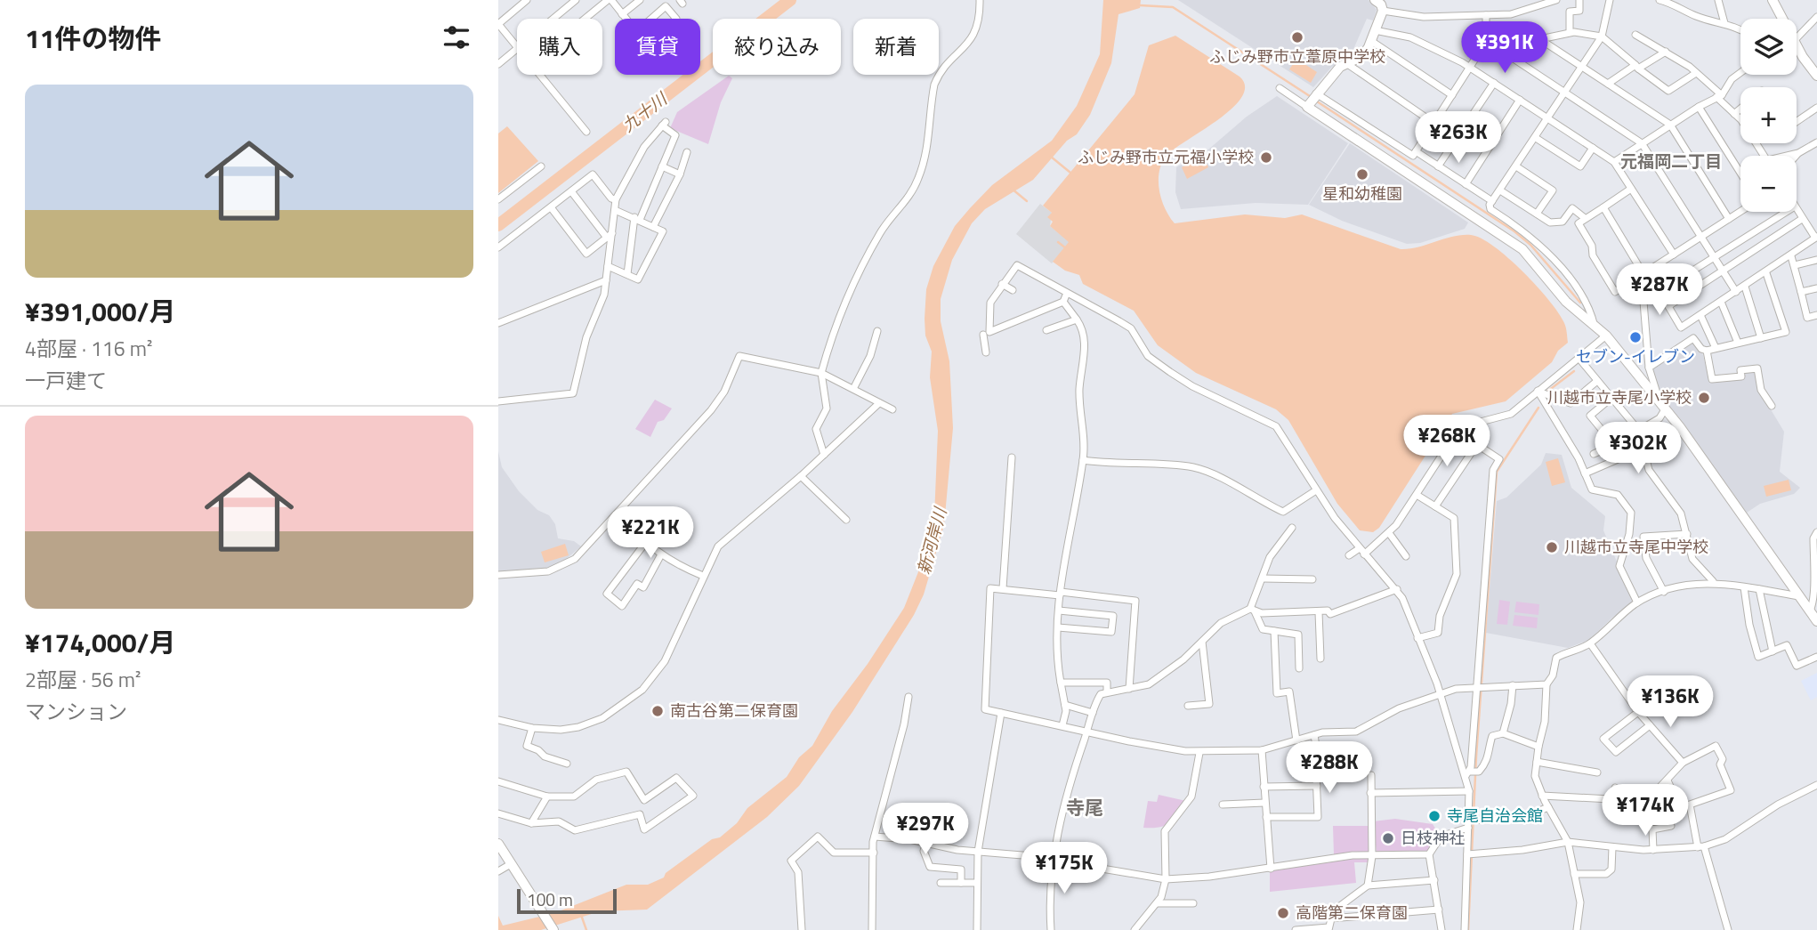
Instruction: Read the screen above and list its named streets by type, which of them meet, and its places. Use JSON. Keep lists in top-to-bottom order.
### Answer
{
  "districts": ["元福岡二丁目", "寺尾"],
  "water": ["九十川", "新河岸川"],
  "places": [
    "ふじみ野市立葦原中学校",
    "ふじみ野市立元福小学校",
    "星和幼稚園",
    "セブン-イレブン",
    "川越市立寺尾小学校",
    "川越市立寺尾中学校",
    "南古谷第二保育園",
    "寺尾自治会館",
    "日枝神社",
    "高階第二保育園"
  ],
  "scale_bar": "100 m",
  "page": {
    "heading": "11件の物件",
    "map_buttons": ["+", "−"],
    "chip": [
      "購入",
      "賃貸",
      "絞り込み",
      "新着"
    ],
    "price": [
      "¥391K",
      "¥263K",
      "¥287K",
      "¥268K",
      "¥302K",
      "¥221K",
      "¥136K",
      "¥288K",
      "¥174K",
      "¥297K",
      "¥175K"
    ],
    "list": [
      {
        "name": "¥391,000/月",
        "note": "4部屋 · 116 m² · 一戸建て"
      },
      {
        "name": "¥174,000/月",
        "note": "2部屋 · 56 m² · マンション"
      }
    ],
    "scale": "100 m"
  }
}
